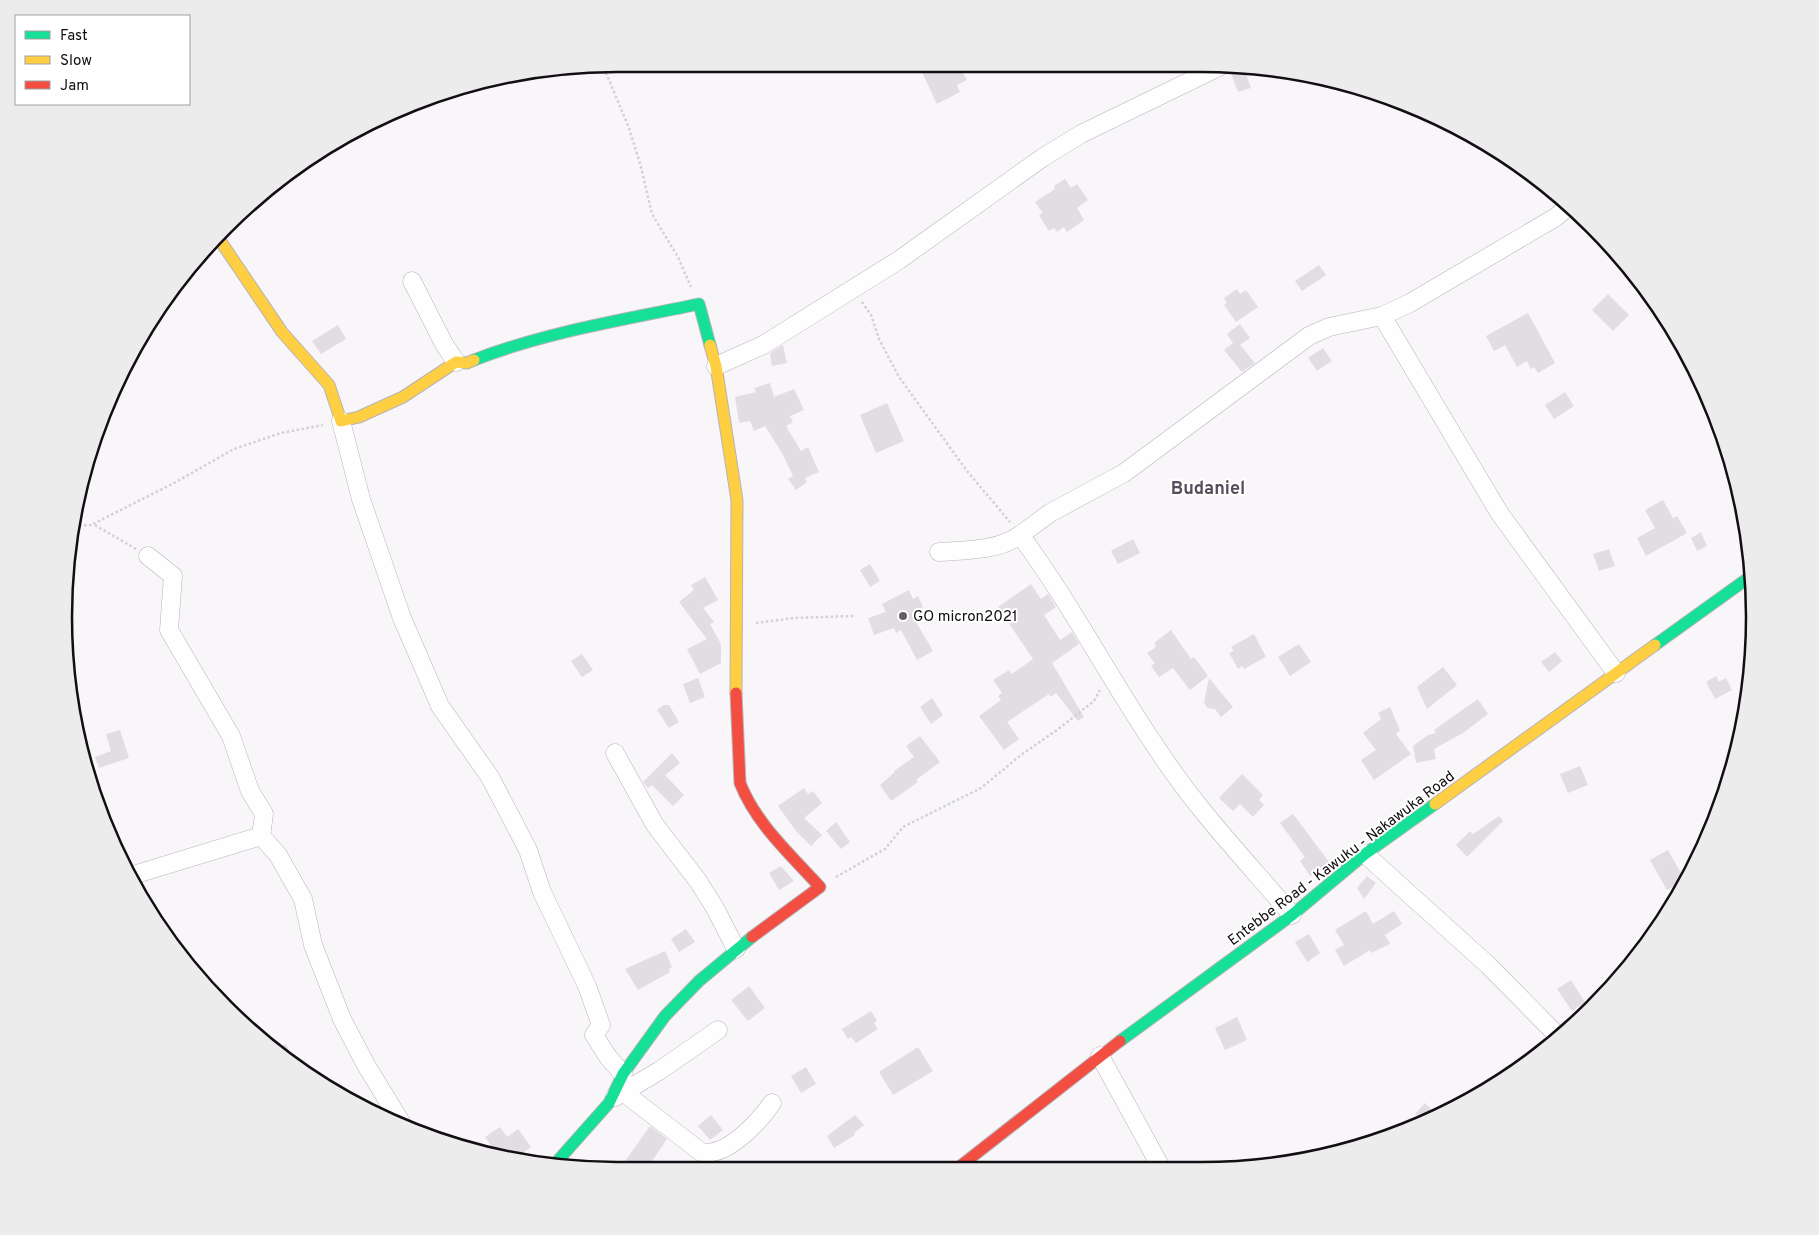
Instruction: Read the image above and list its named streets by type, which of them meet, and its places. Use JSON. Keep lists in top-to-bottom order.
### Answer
{
  "streets": {
    "street": ["Entebbe Road - Kawuku - Nakawuka Road"]
  },
  "districts": ["Budaniel"],
  "places": ["GO micron2021"],
  "legend": ["Fast", "Slow", "Jam"]
}
